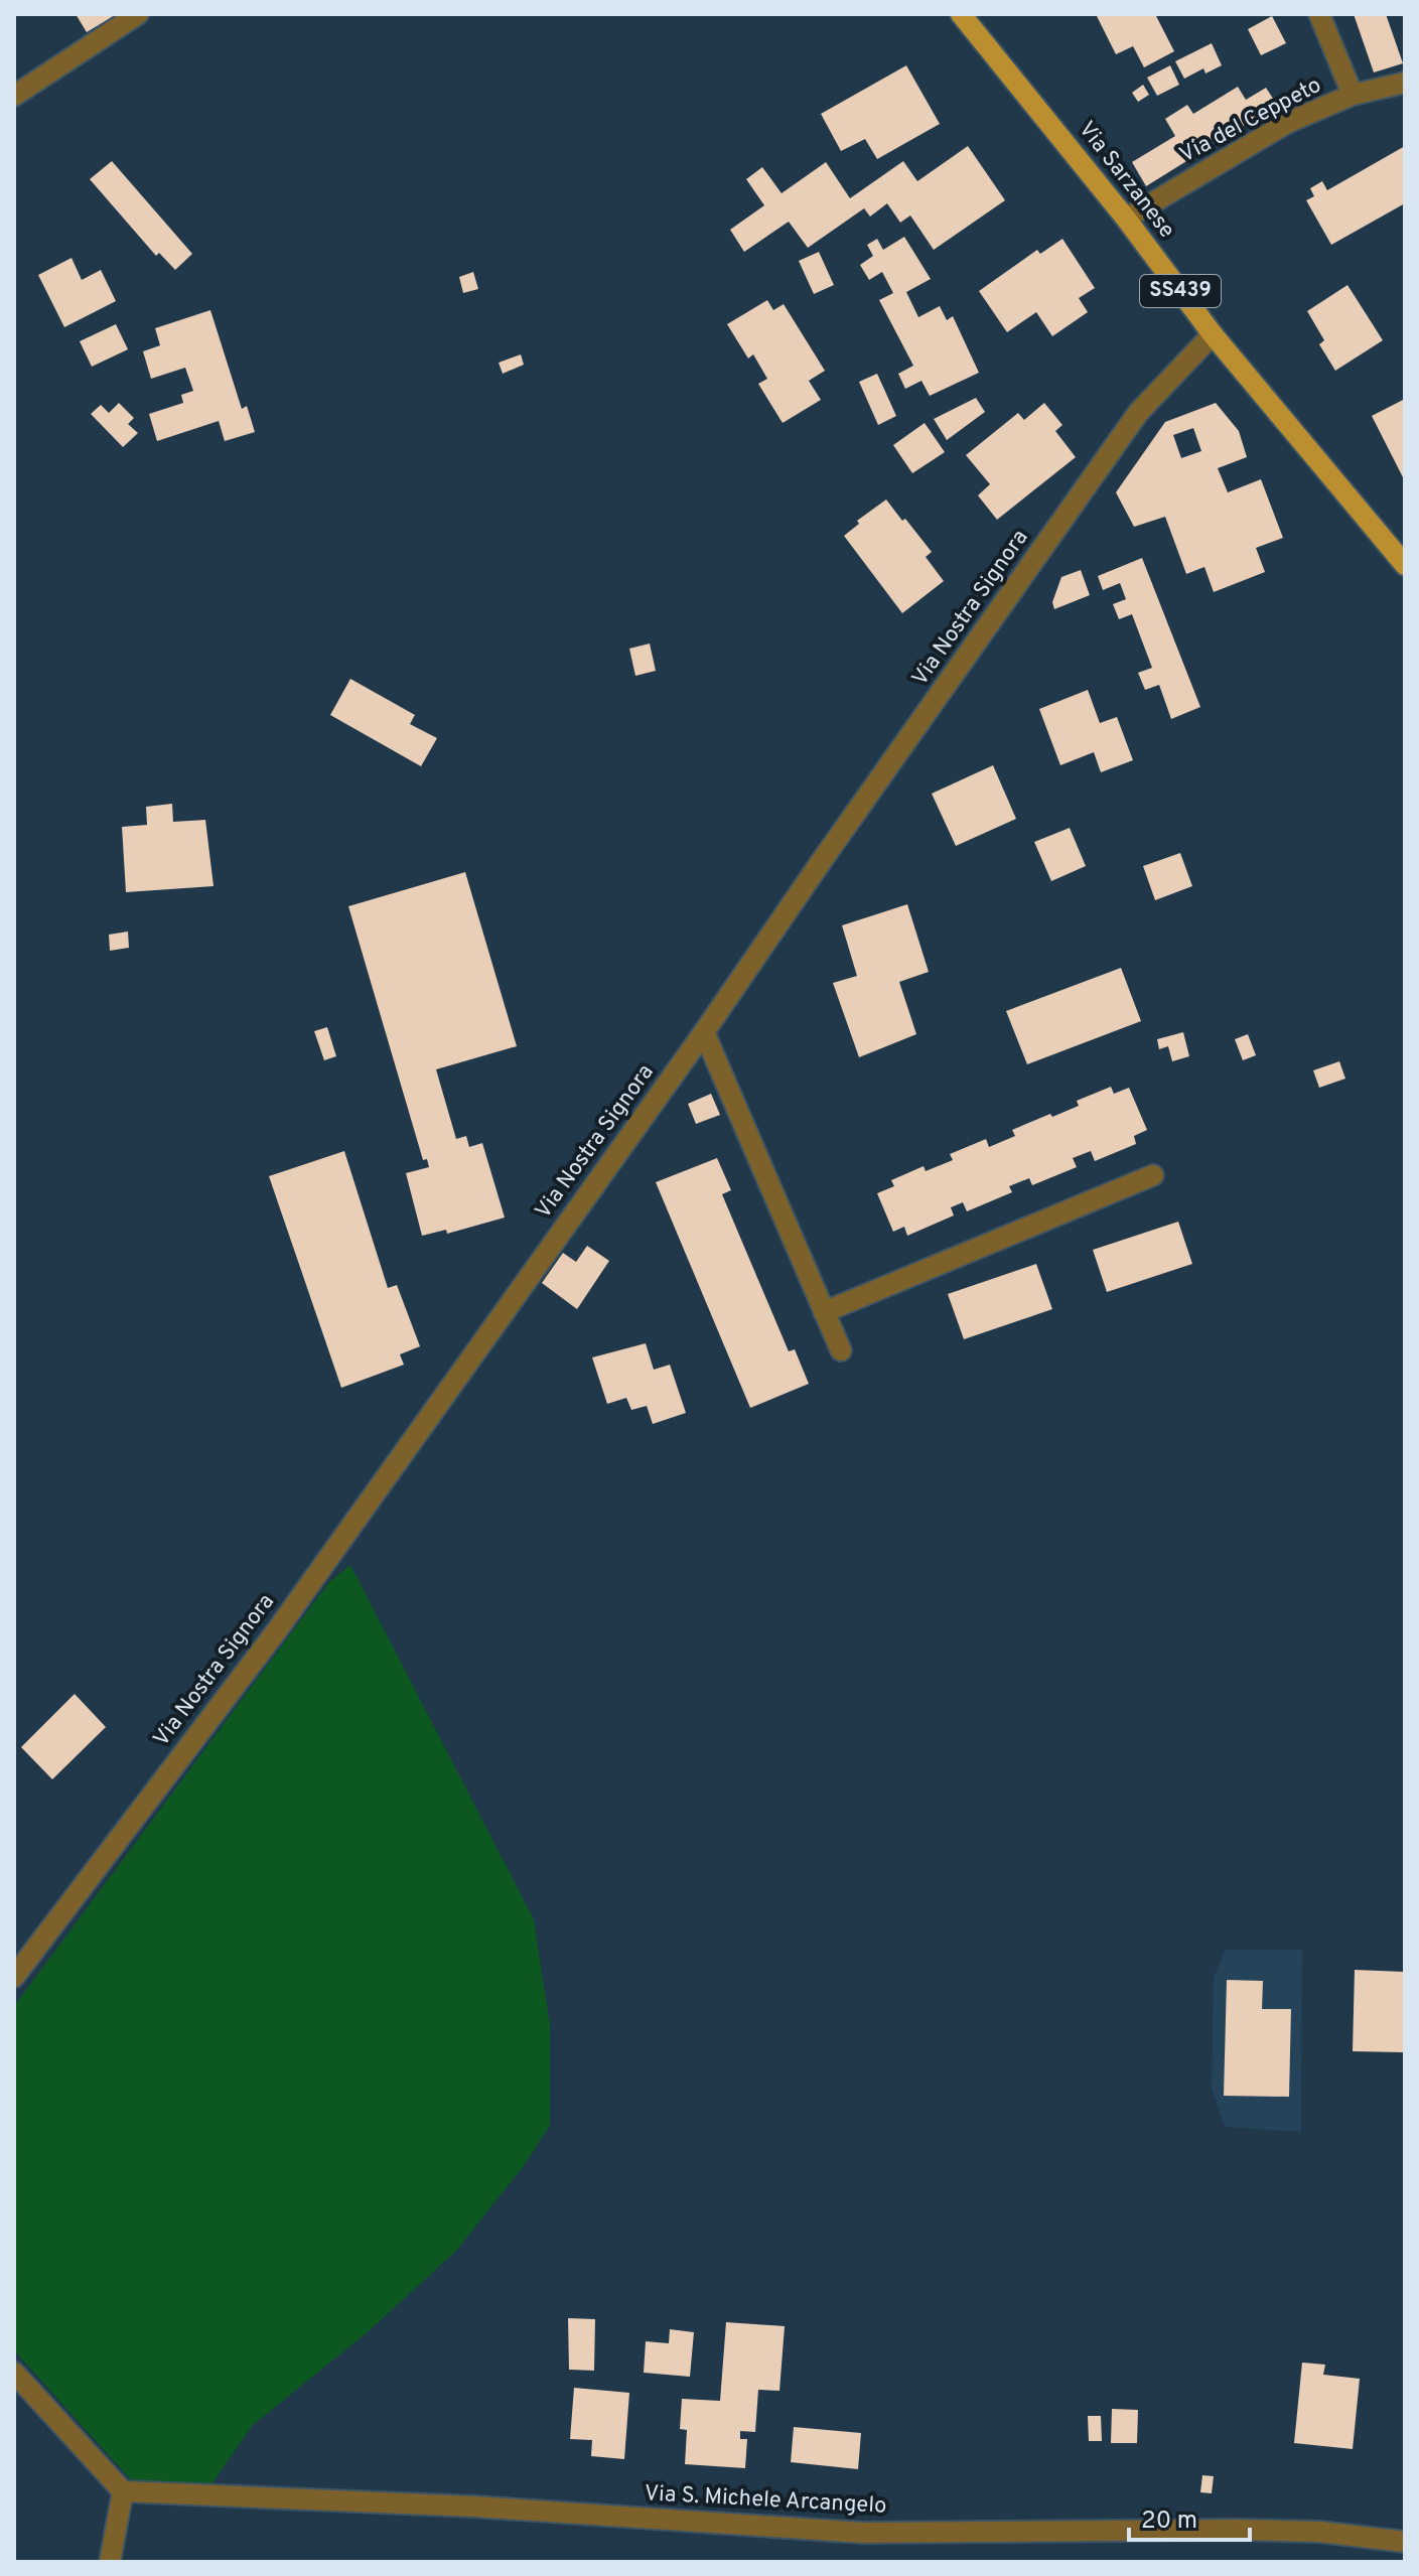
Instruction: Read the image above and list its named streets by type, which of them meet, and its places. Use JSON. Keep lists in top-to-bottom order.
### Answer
{
  "streets": {
    "main road": ["Via Sarzanese", "SS439"],
    "street": ["Via del Ceppeto", "Via Nostra Signora", "Via S. Michele Arcangelo"]
  },
  "crossings": [
    ["Via del Ceppeto", "Via Sarzanese"],
    ["Via Sarzanese", "Via Nostra Signora"]
  ],
  "scale_bar": "20 m"
}
